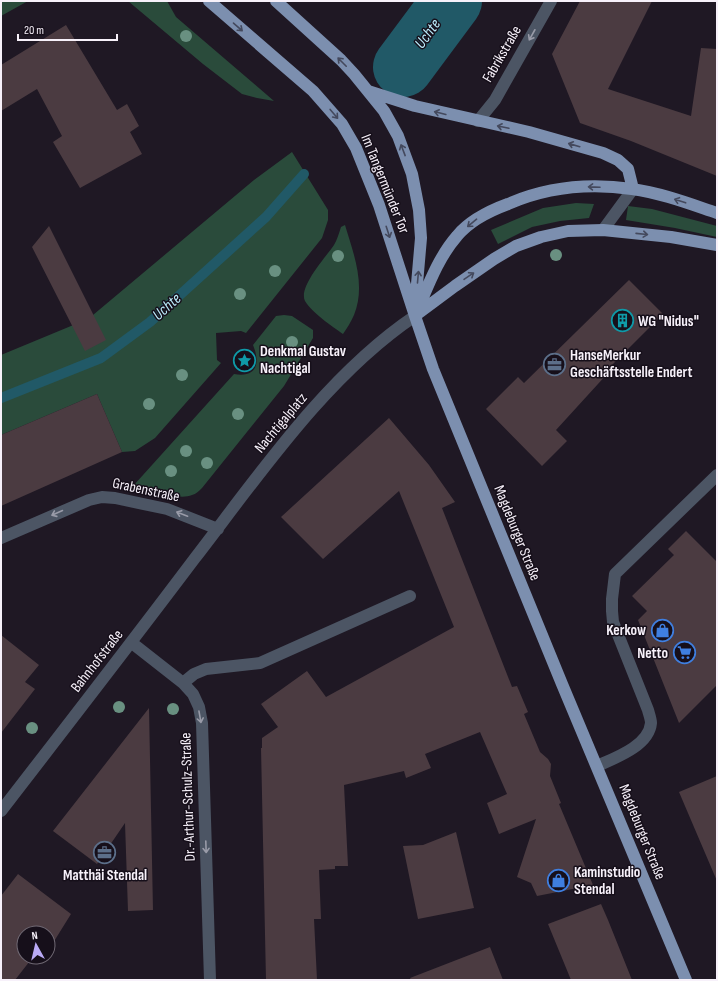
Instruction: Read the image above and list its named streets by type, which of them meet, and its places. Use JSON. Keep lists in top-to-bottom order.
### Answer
{
  "streets": {
    "main road": ["Im Tangermünder Tor", "Nachtigalplatz", "Magdeburger Straße"],
    "street": [
      "Fabrikstraße",
      "Grabenstraße",
      "Bahnhofstraße",
      "Dr.-Arthur-Schulz-Straße"
    ]
  },
  "crossings": [
    ["Im Tangermünder Tor", "Nachtigalplatz"],
    ["Im Tangermünder Tor", "Magdeburger Straße"],
    ["Nachtigalplatz", "Grabenstraße"],
    ["Nachtigalplatz", "Magdeburger Straße"],
    ["Nachtigalplatz", "Bahnhofstraße"],
    ["Grabenstraße", "Bahnhofstraße"],
    ["Bahnhofstraße", "Dr.-Arthur-Schulz-Straße"]
  ],
  "one_way": ["Fabrikstraße", "Grabenstraße", "Dr.-Arthur-Schulz-Straße"],
  "water": ["Uchte"],
  "places": {
    "building": ["WG \"Nidus\""],
    "place": ["Denkmal Gustav Nachtigal"],
    "office": ["HanseMerkur Geschäftsstelle Endert", "Matthäi Stendal"],
    "shop": ["Kerkow", "Kaminstudio Stendal"],
    "supermarket": ["Netto"]
  },
  "scale_bar": "20 m",
  "north": "top"
}
